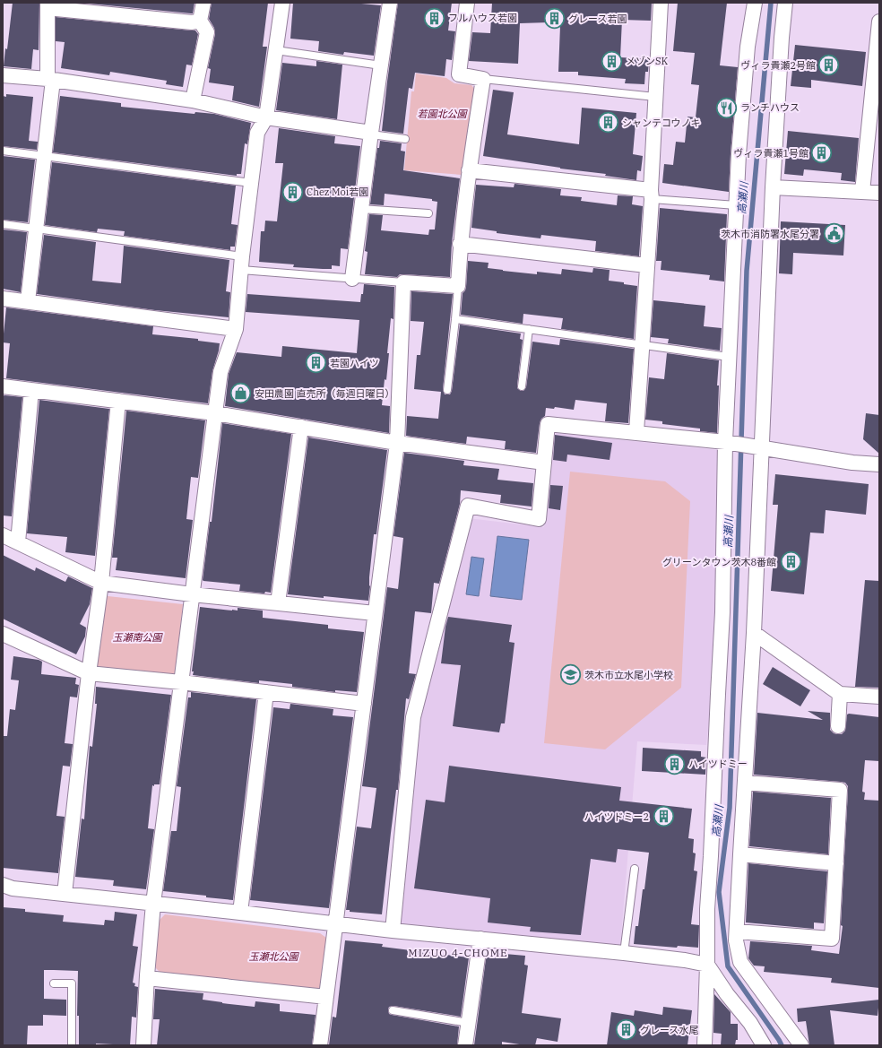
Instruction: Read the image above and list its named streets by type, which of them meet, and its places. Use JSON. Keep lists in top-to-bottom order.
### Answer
{
  "districts": ["MIZUO 4-CHOME"],
  "water": ["高瀬川"],
  "parks": ["若園北公園", "玉瀬南公園", "玉瀬北公園"],
  "places": {
    "building": [
      "フルハウス若園",
      "グレース若園",
      "メゾンSK",
      "ヴィラ貴瀬2号館",
      "シャンテコウノキ",
      "ヴィラ貴瀬1号館",
      "Chez Moi若園",
      "若園ハイツ",
      "グリーンタウン茨木8番館",
      "ハイツドミー",
      "ハイツドミー2",
      "グレース水尾"
    ],
    "restaurant": ["ランチハウス"],
    "public building": ["茨木市消防署水尾分署"],
    "shop": ["安田農園 直売所（毎週日曜日）"],
    "school or university": ["茨木市立水尾小学校"]
  }
}
